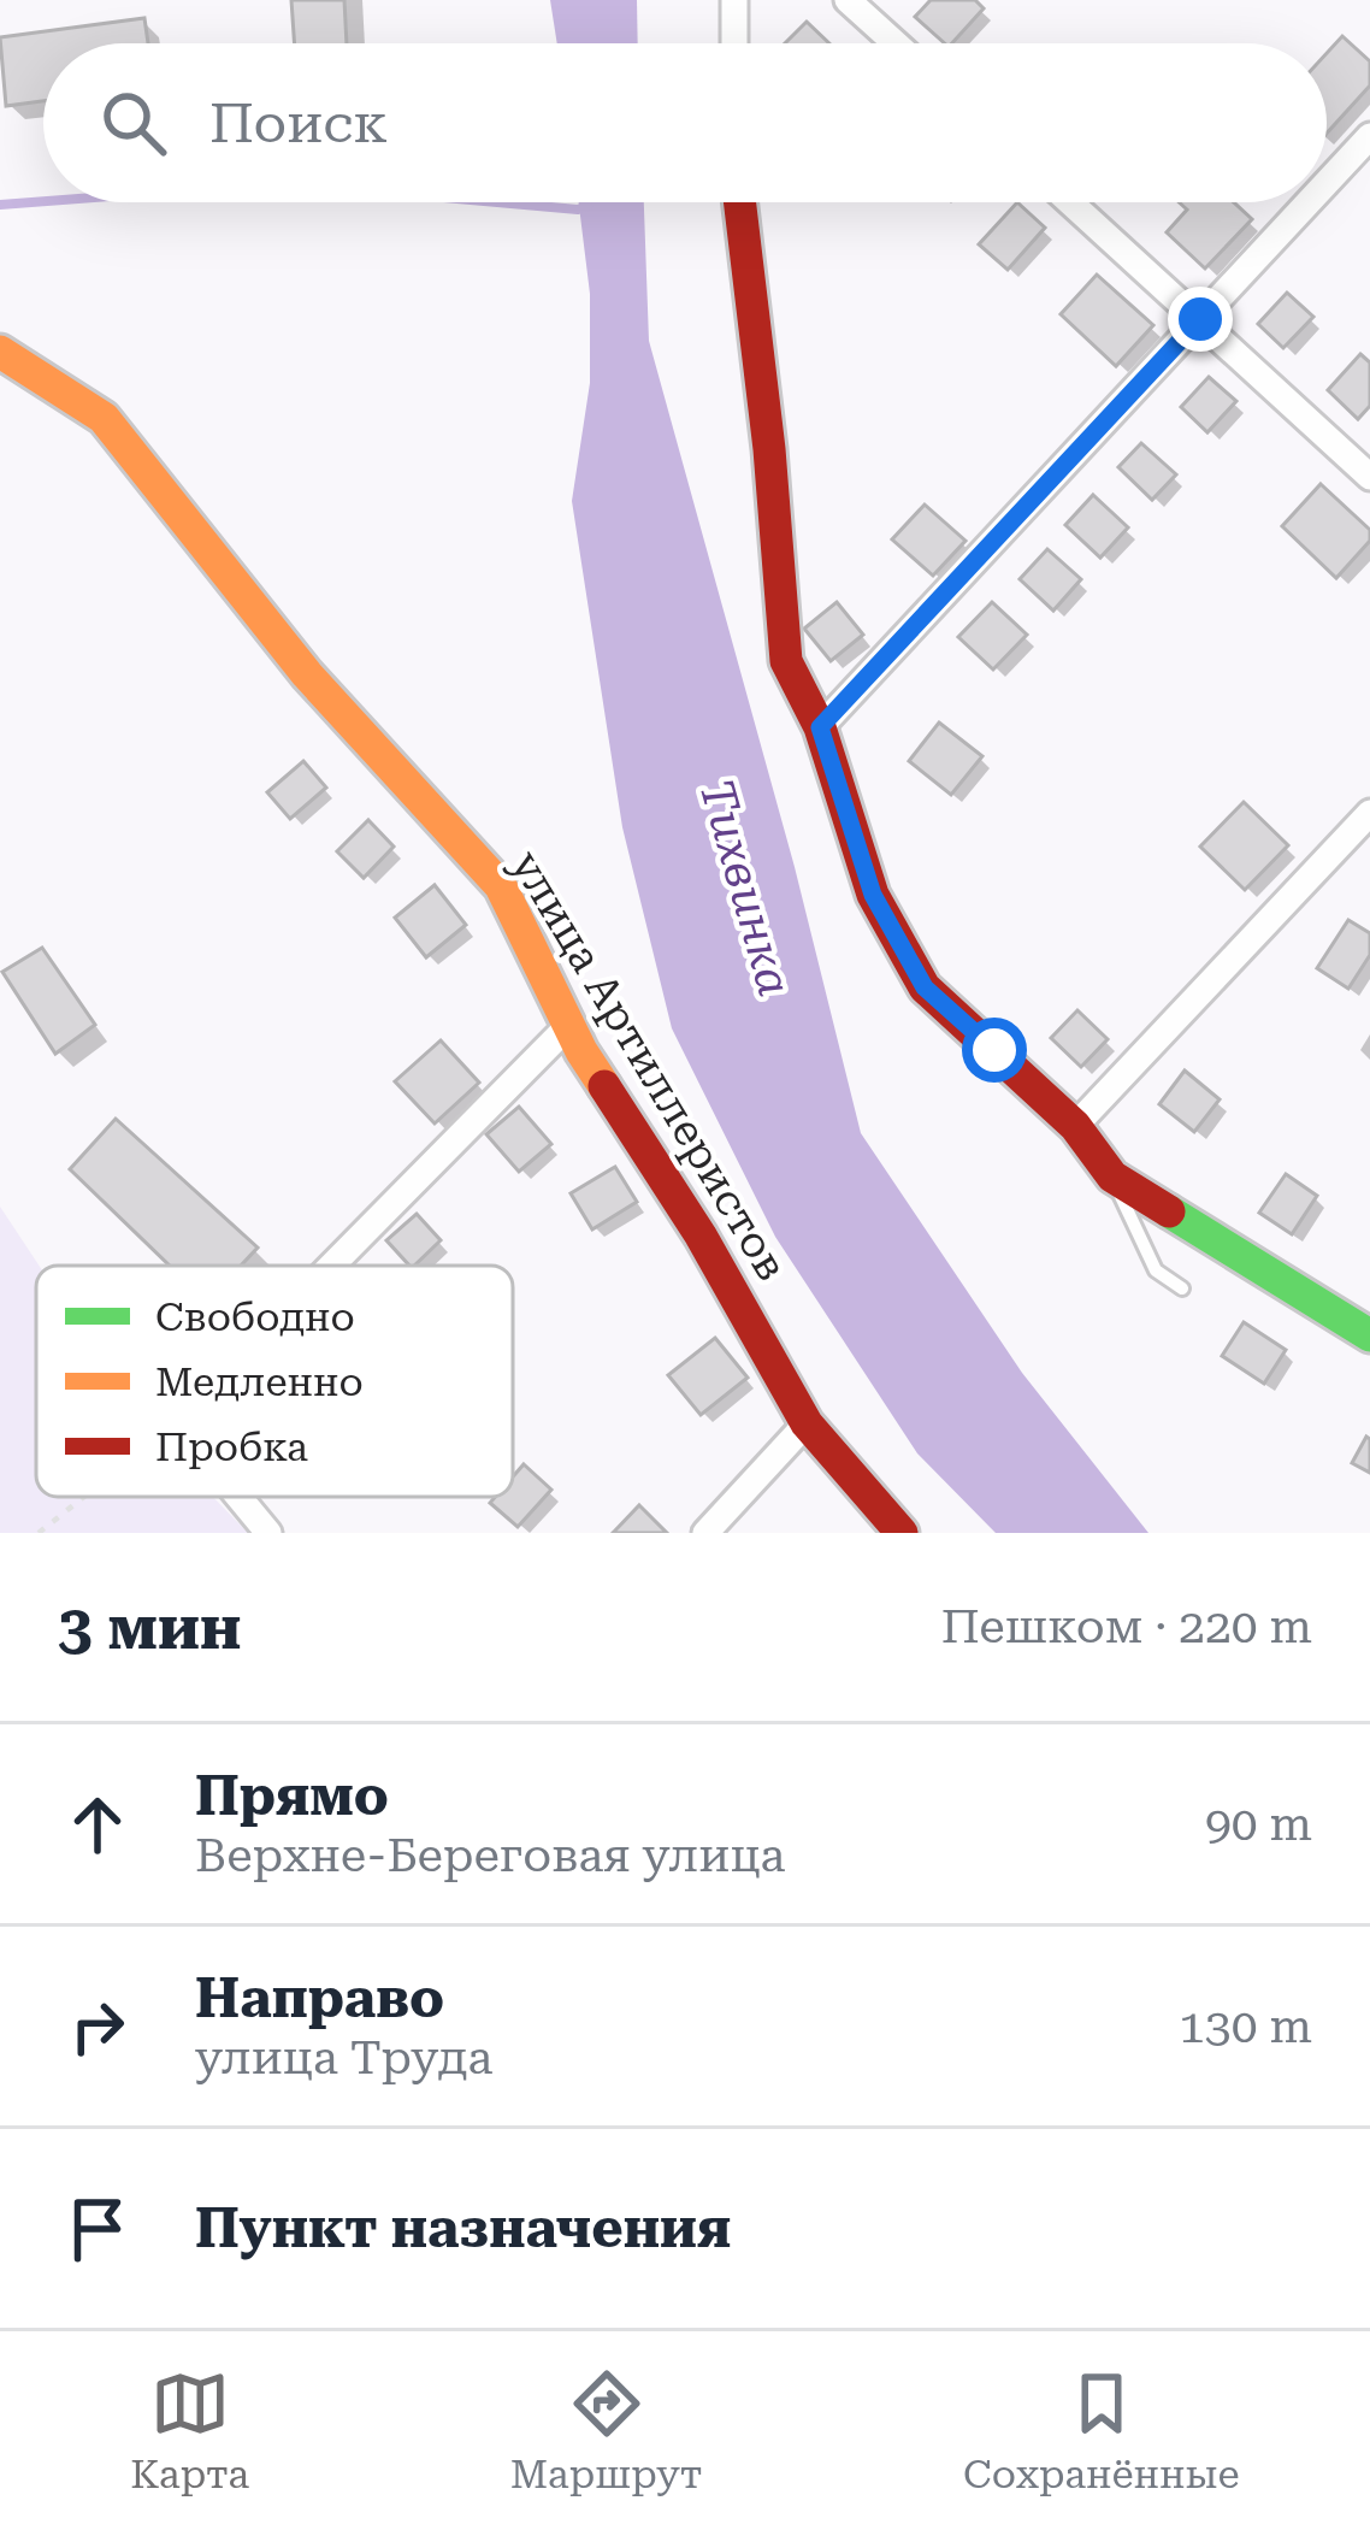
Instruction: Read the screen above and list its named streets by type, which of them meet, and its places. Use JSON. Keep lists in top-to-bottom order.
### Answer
{
  "streets": {
    "street": ["улица Артиллеристов"]
  },
  "water": ["Тихвинка"],
  "legend": ["Свободно", "Медленно", "Пробка"],
  "page": {
    "search": "Поиск",
    "heading": ["3 мин", "Пешком · 220 m"],
    "list": [
      ["Прямо", "Верхне-Береговая улица", "90 m"],
      ["Направо", "улица Труда", "130 m"],
      "Пункт назначения"
    ],
    "nav": ["Карта", "Маршрут", "Сохранённые"]
  }
}
